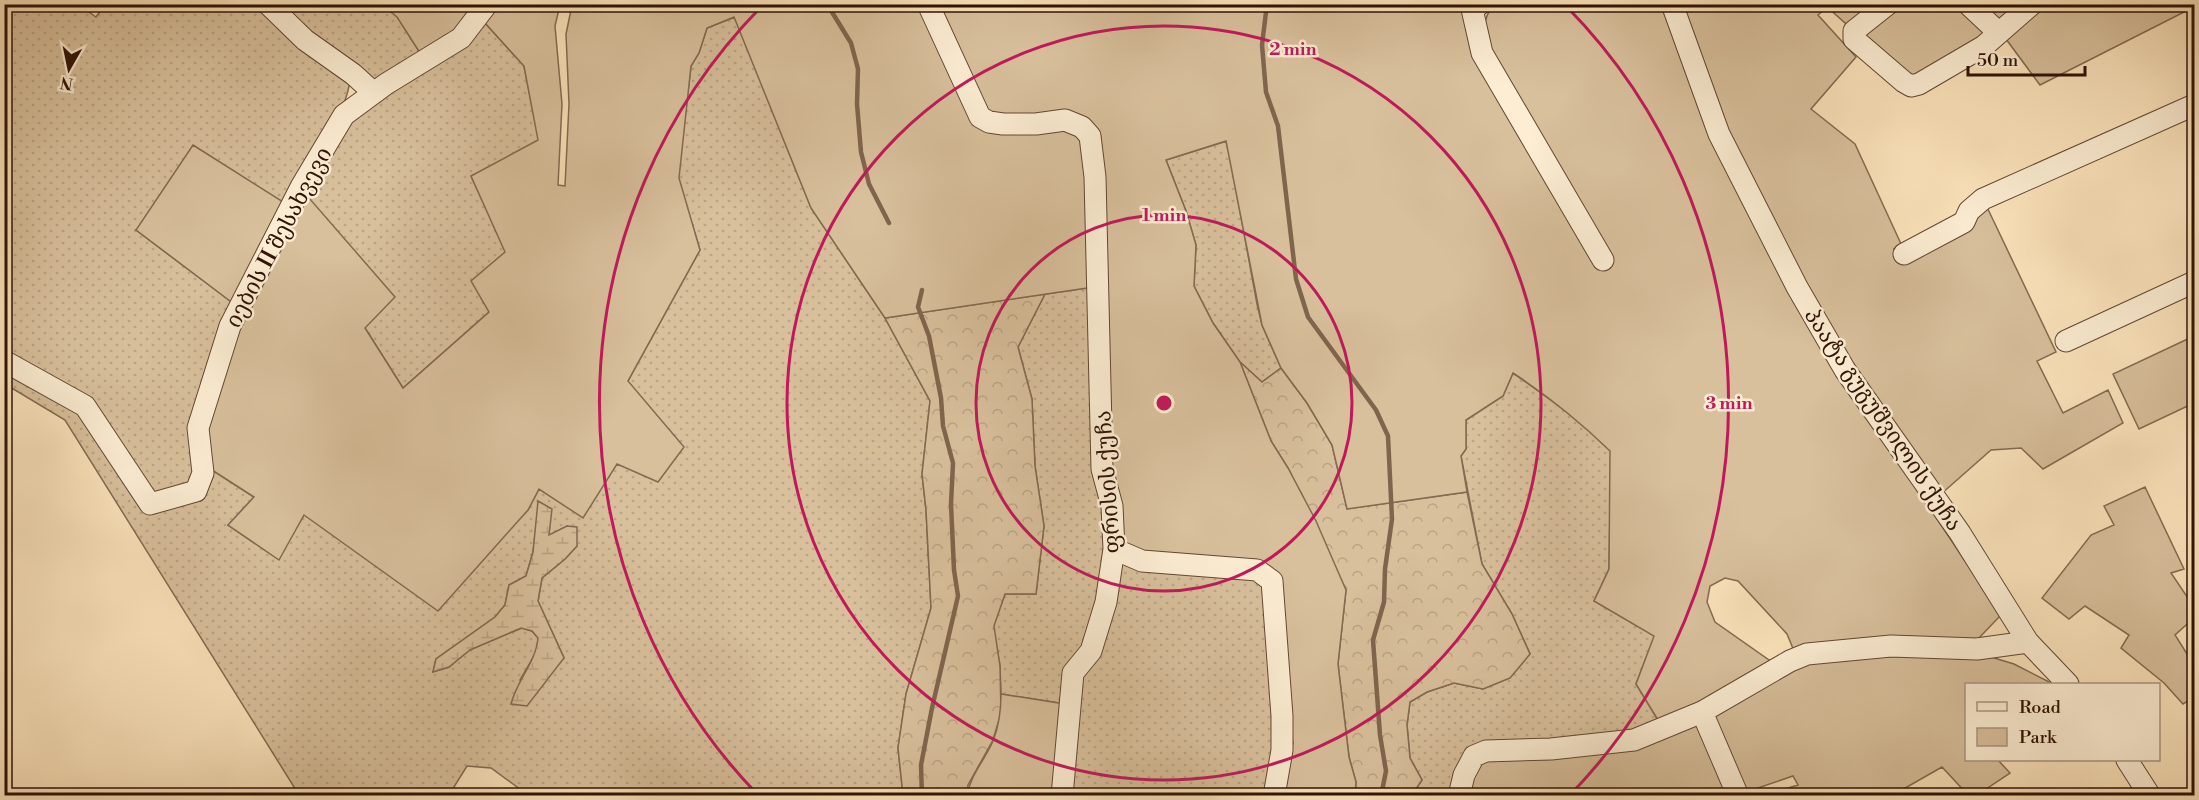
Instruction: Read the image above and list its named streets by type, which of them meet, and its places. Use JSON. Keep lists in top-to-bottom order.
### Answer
{
  "streets": {
    "street": ["იების II შესახვევი", "პაატა გუგუშვილის ქუჩა", "ფრისის ქუჩა"]
  },
  "legend": ["Road", "Park"],
  "scale_bar": "50 m",
  "north": "bottom",
  "rings": ["2 min", "1 min", "3 min"]
}
